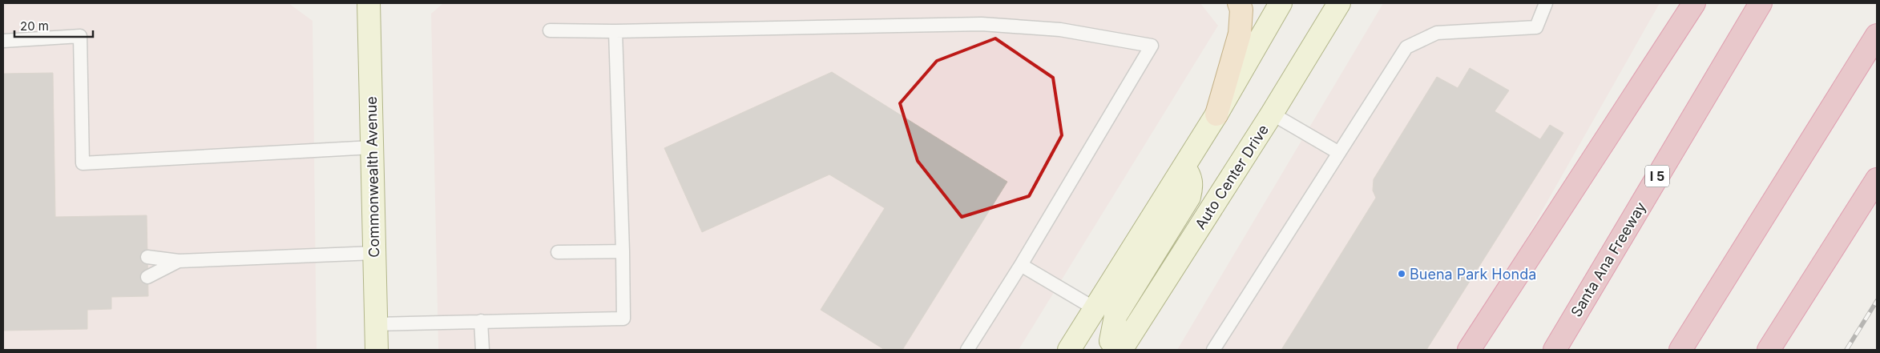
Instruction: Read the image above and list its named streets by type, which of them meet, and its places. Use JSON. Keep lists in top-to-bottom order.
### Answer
{
  "streets": {
    "highway": ["I 5", "Santa Ana Freeway"],
    "main road": ["Commonwealth Avenue", "Auto Center Drive"]
  },
  "places": ["Buena Park Honda"],
  "scale_bar": "20 m"
}
